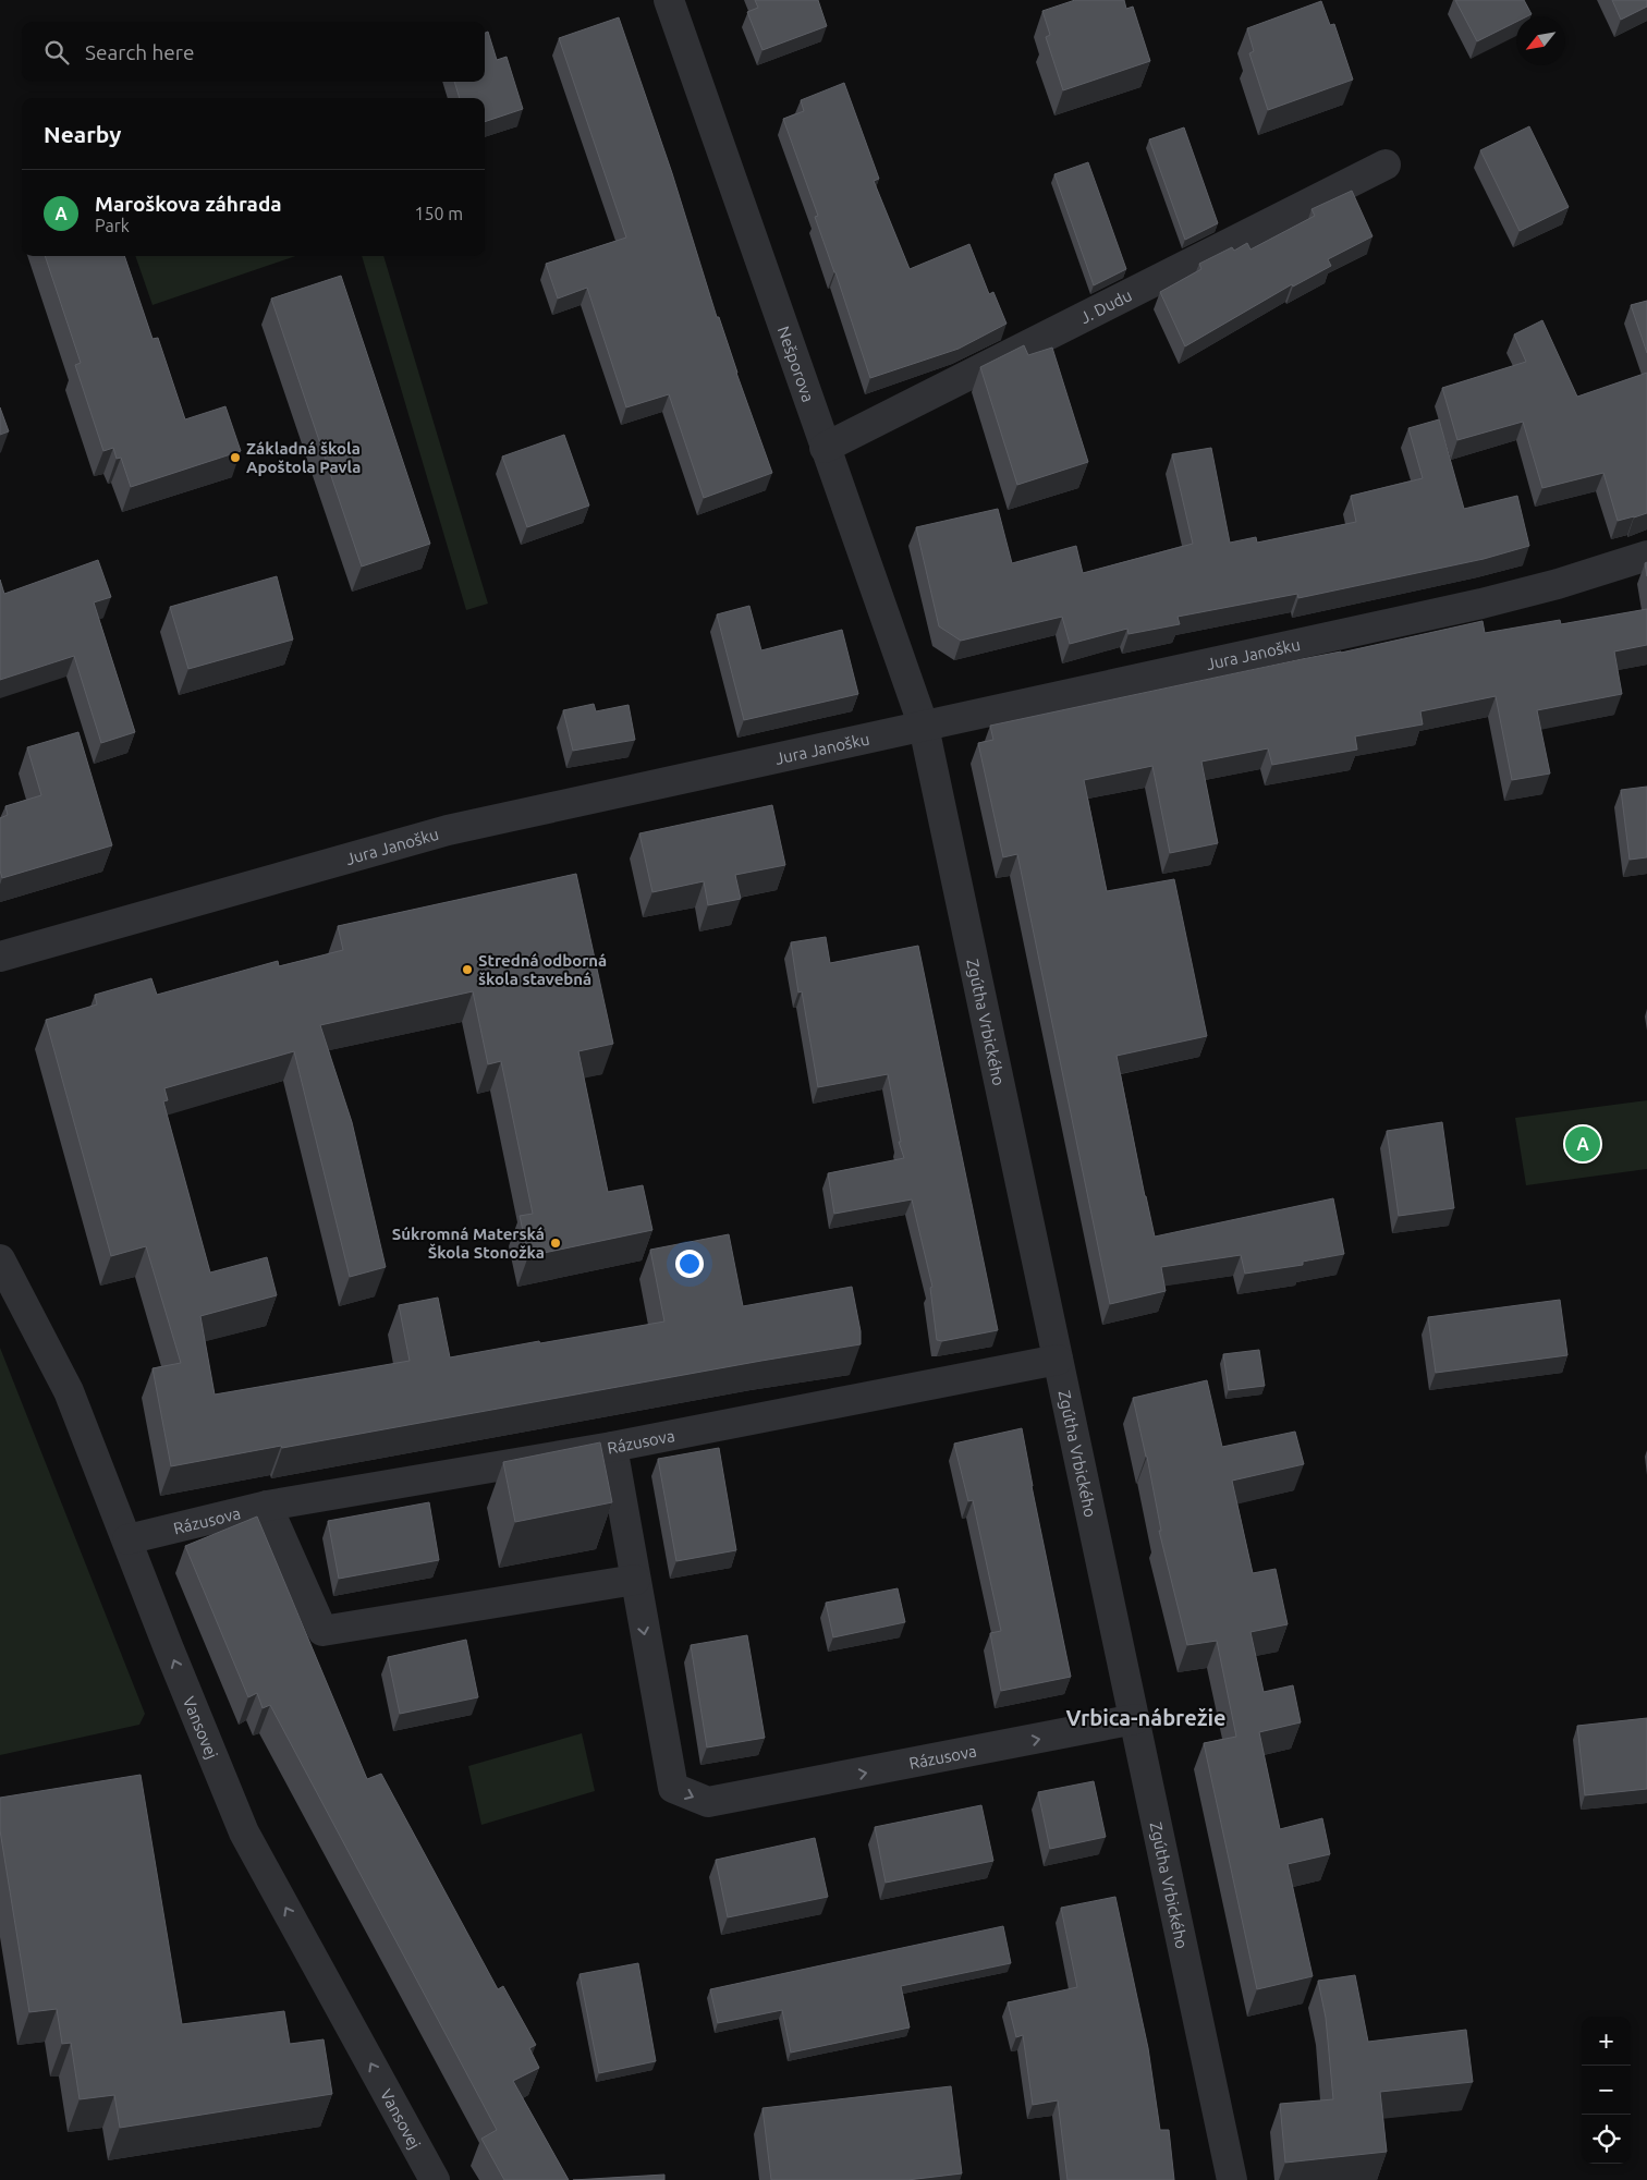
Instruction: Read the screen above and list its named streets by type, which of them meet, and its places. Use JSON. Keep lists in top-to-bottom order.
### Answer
{
  "streets": {
    "street": [
      "J. Dudu",
      "Nešporova",
      "Jura Janošku",
      "Zgútha Vrbického",
      "Rázusova",
      "Vansovej"
    ]
  },
  "crossings": [
    ["J. Dudu", "Nešporova"],
    ["Nešporova", "Jura Janošku"],
    ["Nešporova", "Zgútha Vrbického"],
    ["Jura Janošku", "Zgútha Vrbického"],
    ["Zgútha Vrbického", "Rázusova"],
    ["Rázusova", "Vansovej"]
  ],
  "one_way": ["Vansovej"],
  "districts": ["Vrbica-nábrežie"],
  "places": ["Základná škola Apoštola Pavla", "Stredná odborná škola stavebná", "Súkromná Materská Škola Stonožka"],
  "north": "bottom left",
  "page": {
    "search": "Search here",
    "heading": "Nearby",
    "list": [
      {
        "mark": "A",
        "name": "Maroškova záhrada",
        "note": "Park",
        "value": "150 m"
      }
    ],
    "pins": "A",
    "map_buttons": ["+", "−"]
  }
}
